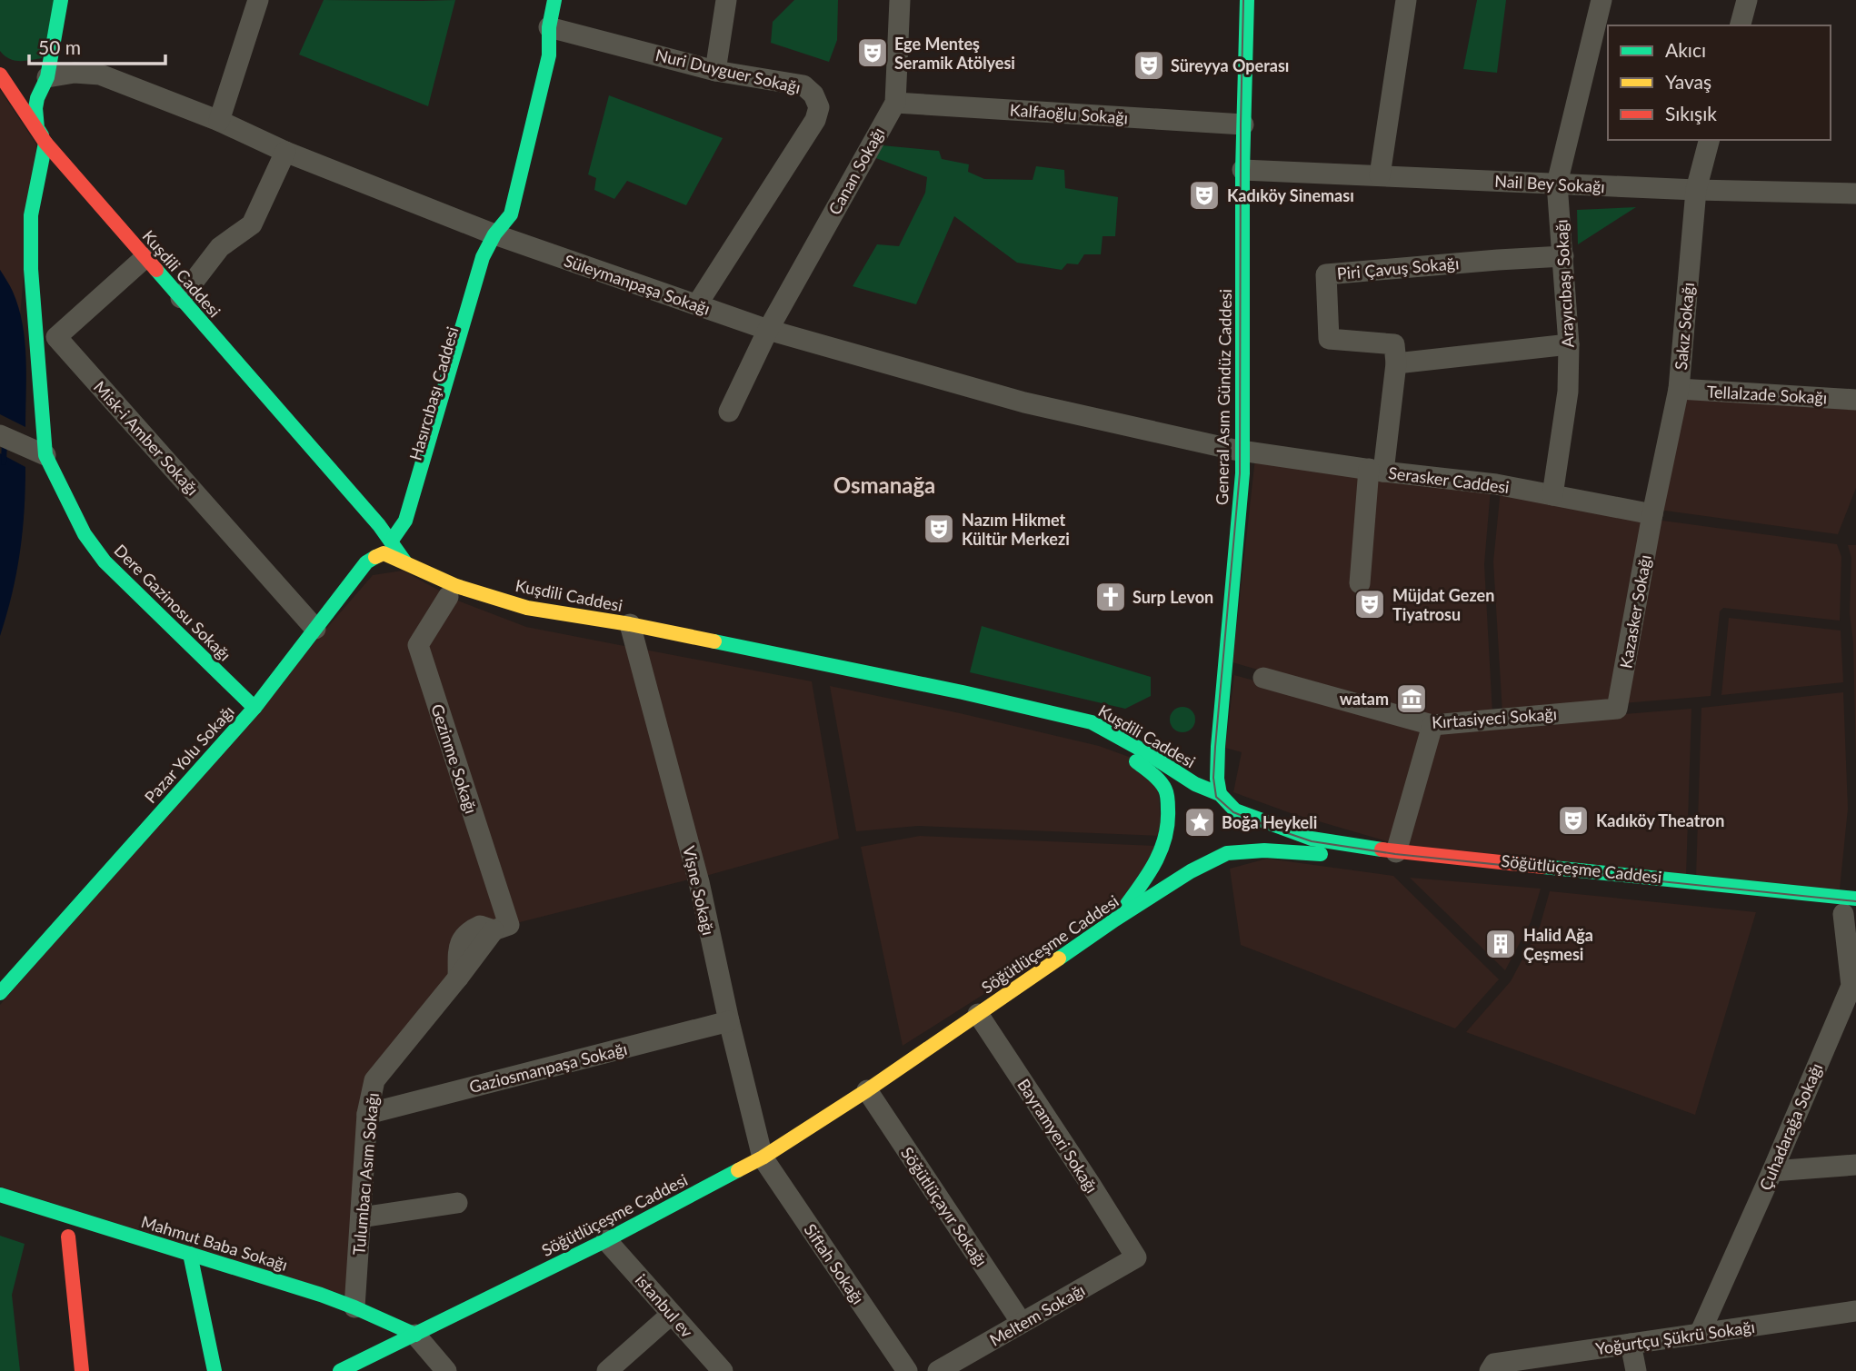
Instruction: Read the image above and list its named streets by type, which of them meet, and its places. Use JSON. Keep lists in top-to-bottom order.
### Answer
{
  "streets": {
    "main road": [
      "Kuşdili Caddesi",
      "Hasırcıbaşı Caddesi",
      "General Asım Gündüz Caddesi",
      "Dere Gazinosu Sokağı",
      "Pazar Yolu Sokağı",
      "Söğütlüçeşme Caddesi",
      "Mahmut Baba Sokağı"
    ],
    "street": [
      "Nuri Duyguer Sokağı",
      "Kalfaoğlu Sokağı",
      "Canan Sokağı",
      "Nail Bey Sokağı",
      "Piri Çavuş Sokağı",
      "Arayıcıbaşı Sokağı",
      "Süleymanpaşa Sokağı",
      "Sakız Sokağı",
      "Tellalzade Sokağı",
      "Misk-i Amber Sokağı",
      "Serasker Caddesi",
      "Kazasker Sokağı",
      "Kırtasiyeci Sokağı",
      "Gezinme Sokağı",
      "Vişne Sokağı",
      "Gaziosmanpaşa Sokağı",
      "Çuhadarağa Sokağı",
      "Bayramyeri Sokağı",
      "Tulumbacı Asım Sokağı",
      "Söğütlüçayır Sokağı",
      "Siftah Sokağı",
      "istanbul ev",
      "Meltem Sokağı",
      "Yoğurtçu Şükrü Sokağı"
    ]
  },
  "crossings": [
    ["Nuri Duyguer Sokağı", "Süleymanpaşa Sokağı"],
    ["Nuri Duyguer Sokağı", "Hasırcıbaşı Caddesi"],
    ["Kalfaoğlu Sokağı", "Canan Sokağı"],
    ["Kalfaoğlu Sokağı", "General Asım Gündüz Caddesi"],
    ["Canan Sokağı", "Süleymanpaşa Sokağı"],
    ["Nail Bey Sokağı", "Arayıcıbaşı Sokağı"],
    ["Nail Bey Sokağı", "Sakız Sokağı"],
    ["Nail Bey Sokağı", "General Asım Gündüz Caddesi"],
    ["Piri Çavuş Sokağı", "Arayıcıbaşı Sokağı"],
    ["Kuşdili Caddesi", "Süleymanpaşa Sokağı"],
    ["Kuşdili Caddesi", "Hasırcıbaşı Caddesi"],
    ["Kuşdili Caddesi", "General Asım Gündüz Caddesi"],
    ["Kuşdili Caddesi", "Dere Gazinosu Sokağı"],
    ["Kuşdili Caddesi", "Pazar Yolu Sokağı"],
    ["Kuşdili Caddesi", "Söğütlüçeşme Caddesi"],
    ["Kuşdili Caddesi", "Vişne Sokağı"],
    ["Arayıcıbaşı Sokağı", "Serasker Caddesi"],
    ["Süleymanpaşa Sokağı", "Hasırcıbaşı Caddesi"],
    ["Süleymanpaşa Sokağı", "General Asım Gündüz Caddesi"],
    ["Süleymanpaşa Sokağı", "Serasker Caddesi"],
    ["Sakız Sokağı", "Tellalzade Sokağı"],
    ["Sakız Sokağı", "Serasker Caddesi"],
    ["Sakız Sokağı", "Kazasker Sokağı"],
    ["Hasırcıbaşı Caddesi", "Pazar Yolu Sokağı"],
    ["General Asım Gündüz Caddesi", "Serasker Caddesi"],
    ["General Asım Gündüz Caddesi", "Söğütlüçeşme Caddesi"],
    ["Misk-i Amber Sokağı", "Pazar Yolu Sokağı"],
    ["Serasker Caddesi", "Kazasker Sokağı"],
    ["Dere Gazinosu Sokağı", "Pazar Yolu Sokağı"],
    ["Kazasker Sokağı", "Kırtasiyeci Sokağı"],
    ["Gezinme Sokağı", "Tulumbacı Asım Sokağı"],
    ["Söğütlüçeşme Caddesi", "Vişne Sokağı"],
    ["Söğütlüçeşme Caddesi", "Çuhadarağa Sokağı"],
    ["Söğütlüçeşme Caddesi", "Bayramyeri Sokağı"],
    ["Söğütlüçeşme Caddesi", "Söğütlüçayır Sokağı"],
    ["Söğütlüçeşme Caddesi", "Mahmut Baba Sokağı"],
    ["Söğütlüçeşme Caddesi", "Siftah Sokağı"],
    ["Söğütlüçeşme Caddesi", "istanbul ev"],
    ["Vişne Sokağı", "Gaziosmanpaşa Sokağı"],
    ["Vişne Sokağı", "Siftah Sokağı"],
    ["Gaziosmanpaşa Sokağı", "Tulumbacı Asım Sokağı"],
    ["Çuhadarağa Sokağı", "Yoğurtçu Şükrü Sokağı"],
    ["Bayramyeri Sokağı", "Meltem Sokağı"],
    ["Tulumbacı Asım Sokağı", "Mahmut Baba Sokağı"],
    ["Söğütlüçayır Sokağı", "Meltem Sokağı"]
  ],
  "districts": ["Osmanağa"],
  "places": {
    "theatre": [
      "Ege Menteş Seramik Atölyesi",
      "Süreyya Operası",
      "Kadıköy Sineması",
      "Nazım Hikmet Kültür Merkezi",
      "Müjdat Gezen Tiyatrosu",
      "Kadıköy Theatron"
    ],
    "church": ["Surp Levon"],
    "museum": ["watam"],
    "place": ["Boğa Heykeli"],
    "building": ["Halid Ağa Çeşmesi"]
  },
  "legend": ["Akıcı", "Yavaş", "Sıkışık"],
  "scale_bar": "50 m"
}
